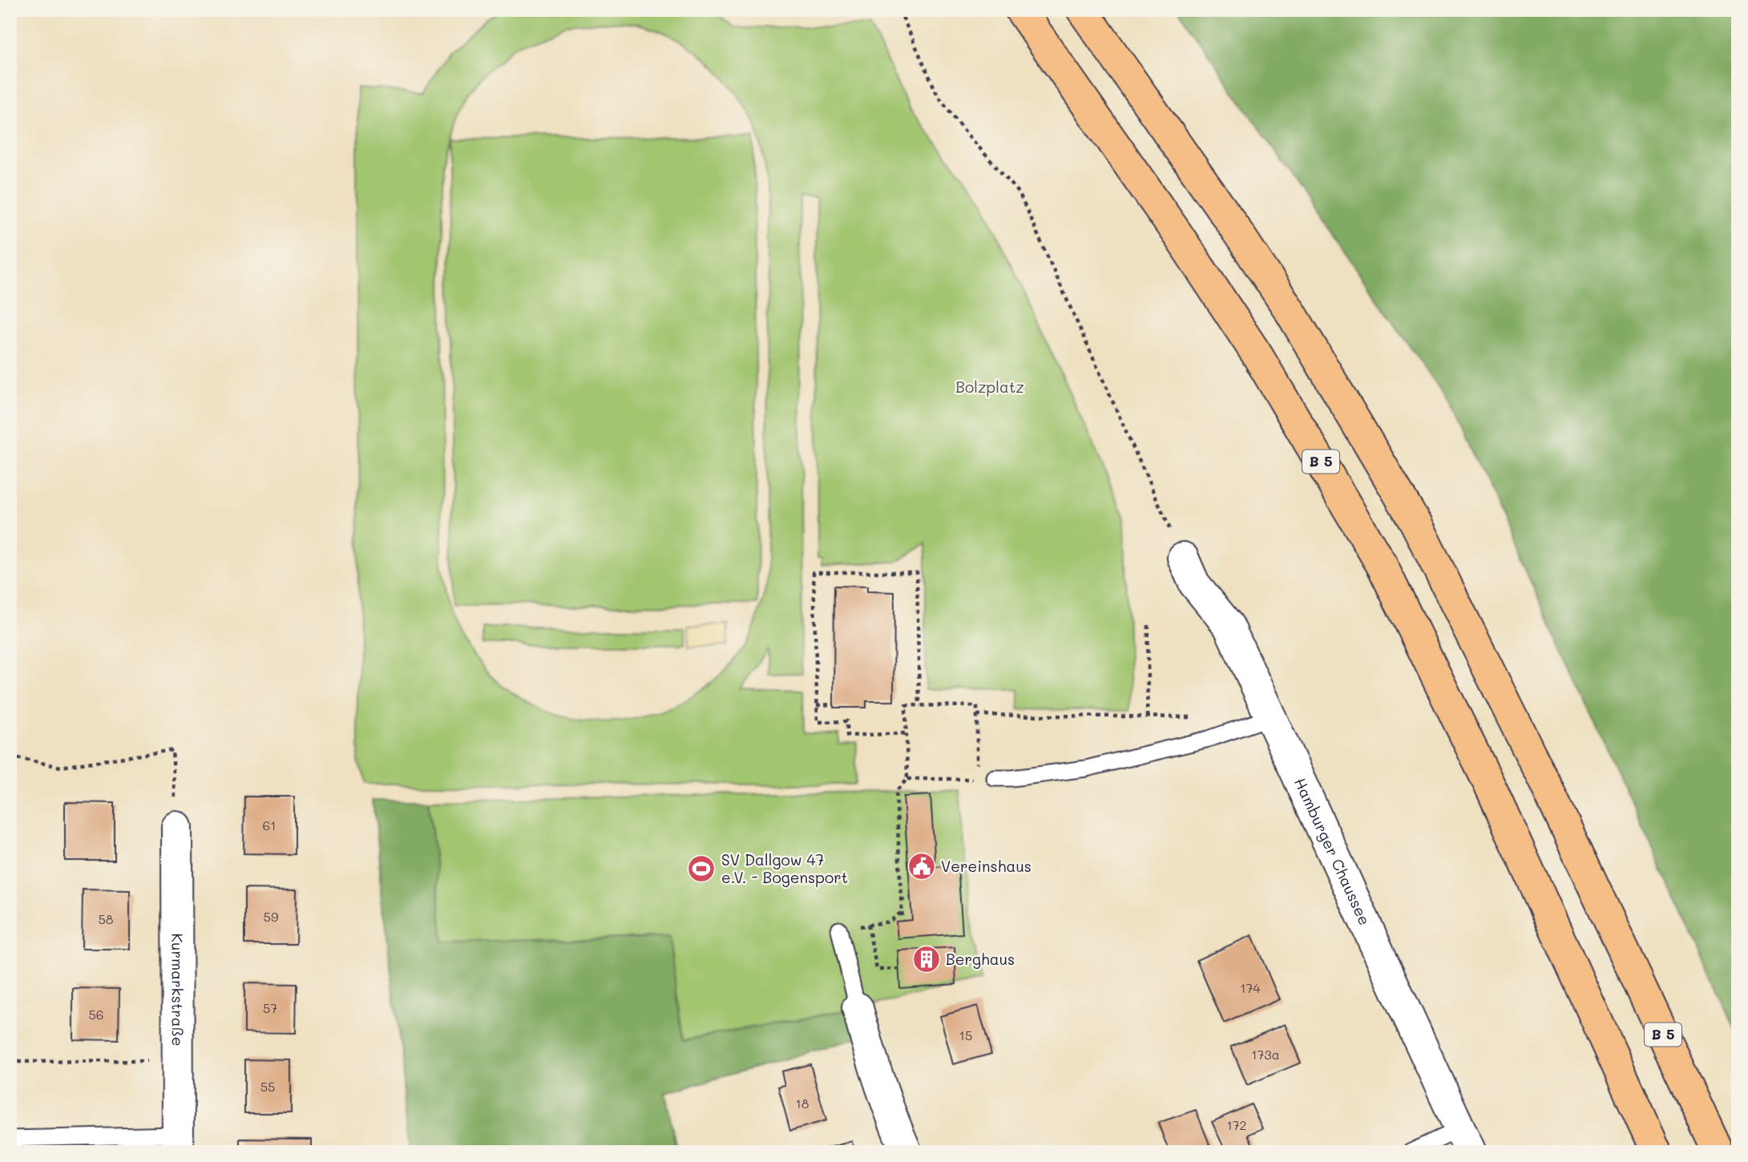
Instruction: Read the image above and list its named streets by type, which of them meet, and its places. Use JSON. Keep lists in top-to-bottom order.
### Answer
{
  "streets": {
    "highway": ["B 5"],
    "street": ["Hamburger Chaussee", "Kurmarkstraße"]
  },
  "parks": ["Bolzplatz"],
  "places": {
    "public building": ["Vereinshaus"],
    "sports": ["SV Dallgow 47 e.V. - Bogensport"],
    "building": ["Berghaus"]
  },
  "house_numbers": [
    "61",
    "59",
    "58",
    "174",
    "57",
    "56",
    "15",
    "173a",
    "55",
    "18",
    "172"
  ]
}
